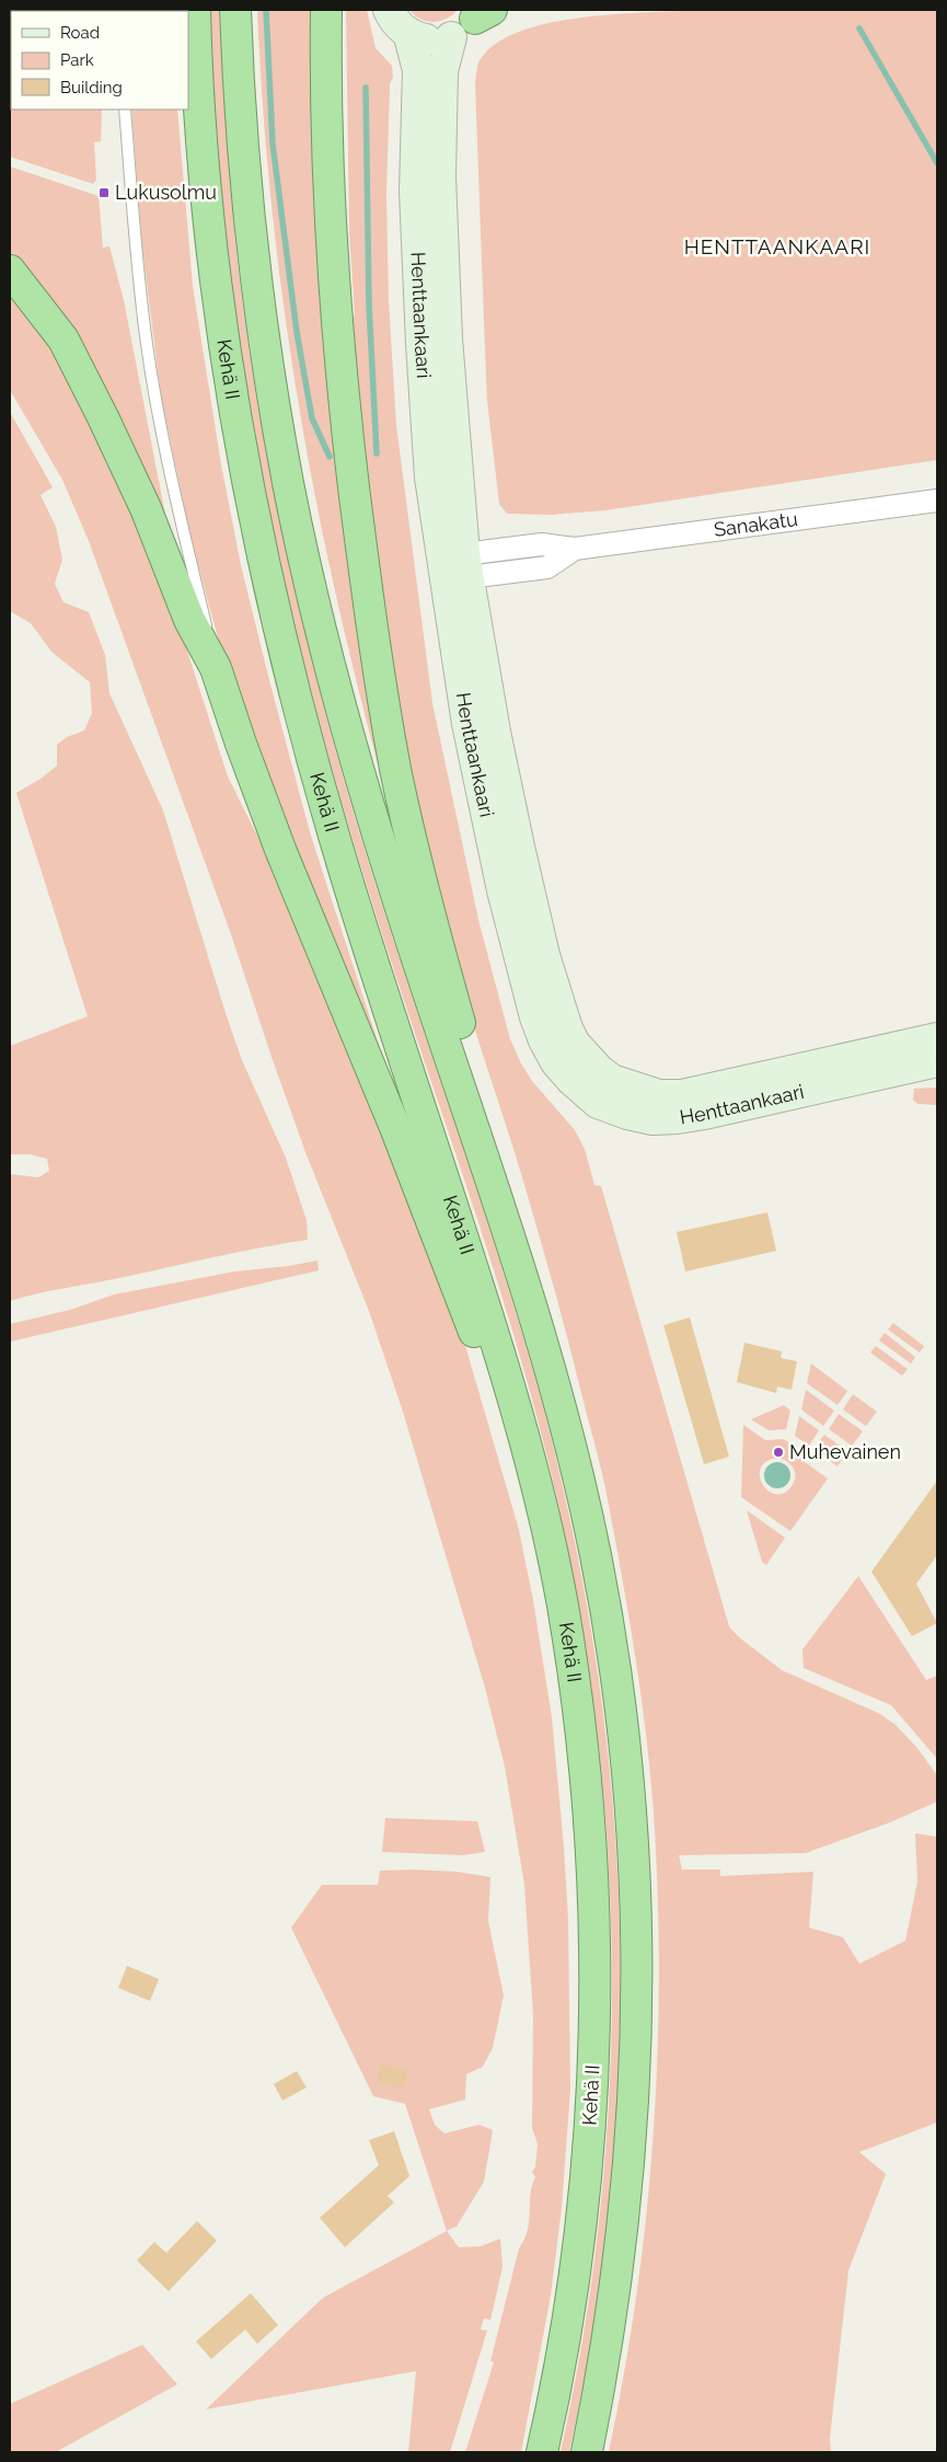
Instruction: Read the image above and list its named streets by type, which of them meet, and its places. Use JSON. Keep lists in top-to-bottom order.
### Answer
{
  "streets": {
    "highway": ["Kehä II"],
    "main road": ["Henttaankaari"],
    "street": ["Sanakatu"]
  },
  "crossings": [
    ["Henttaankaari", "Sanakatu"]
  ],
  "districts": ["HENTTAANKAARI"],
  "places": {
    "transit": ["Lukusolmu"],
    "other": ["Muhevainen"]
  },
  "legend": ["Road", "Park", "Building"]
}
